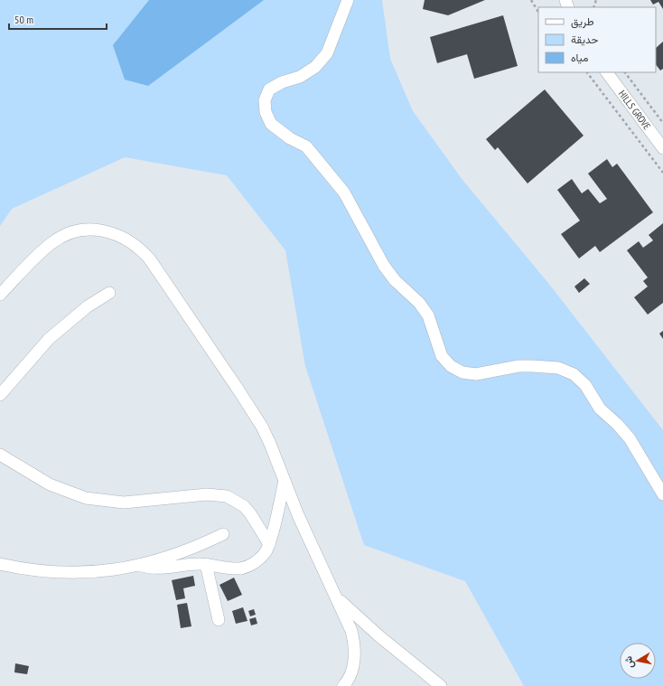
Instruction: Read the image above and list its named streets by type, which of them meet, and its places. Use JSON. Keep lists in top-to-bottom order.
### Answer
{
  "streets": {
    "street": ["HILLS GROVE"]
  },
  "legend": ["طريق", "حديقة", "مياه"],
  "scale_bar": "50 m",
  "north": "left"
}
